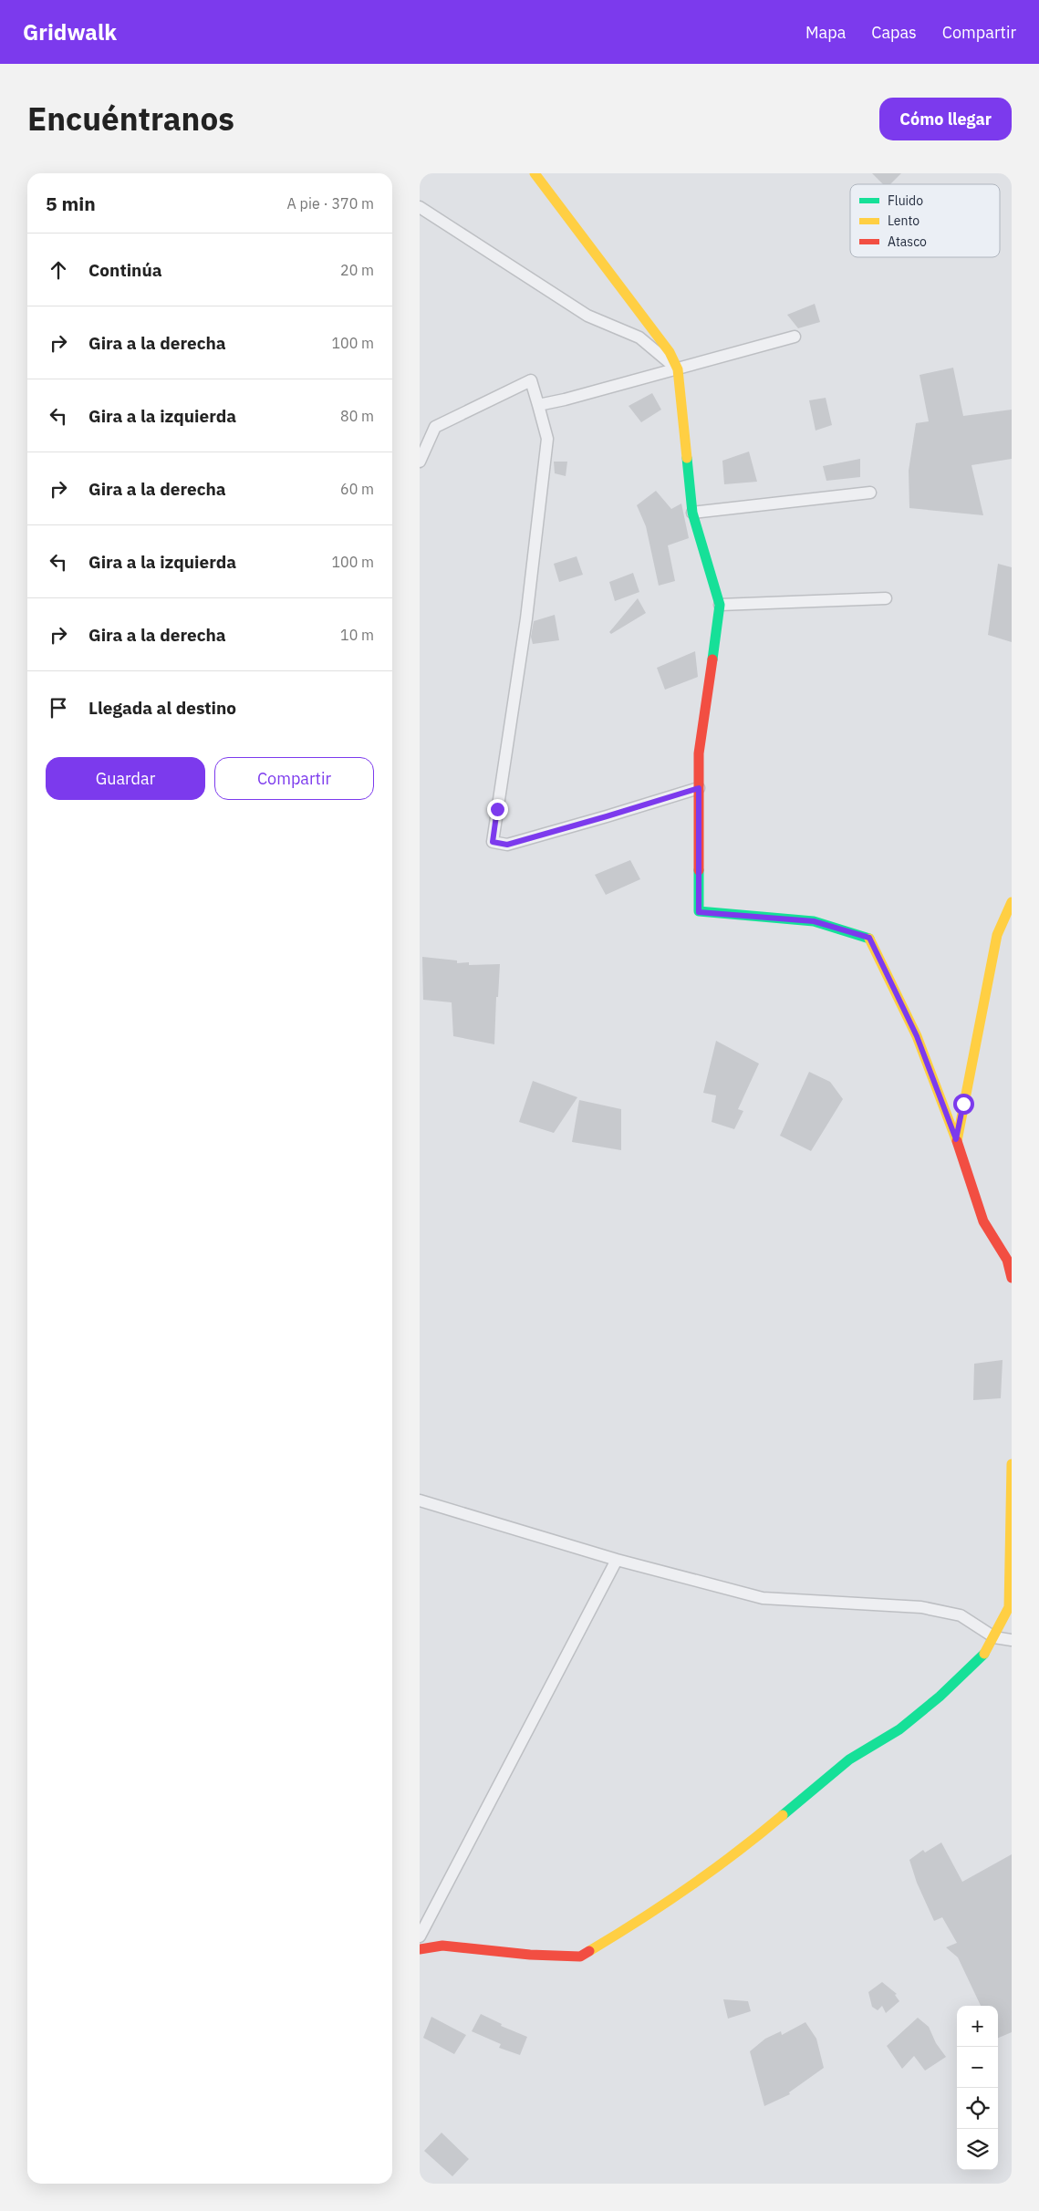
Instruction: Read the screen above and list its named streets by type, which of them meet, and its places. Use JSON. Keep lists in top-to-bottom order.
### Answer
{
  "legend": ["Fluido", "Lento", "Atasco"],
  "page": {
    "header": "Gridwalk",
    "nav": ["Mapa", "Capas", "Compartir"],
    "title": "Encuéntranos",
    "buttons": [
      "Cómo llegar",
      ["Guardar", "Compartir"]
    ],
    "heading": ["5 min", "A pie · 370 m"],
    "list": [
      ["Continúa", "20 m"],
      ["Gira a la derecha", "100 m"],
      ["Gira a la izquierda", "80 m"],
      ["Gira a la derecha", "60 m"],
      ["Gira a la izquierda", "100 m"],
      ["Gira a la derecha", "10 m"],
      "Llegada al destino"
    ],
    "map_buttons": ["+", "−"]
  }
}
